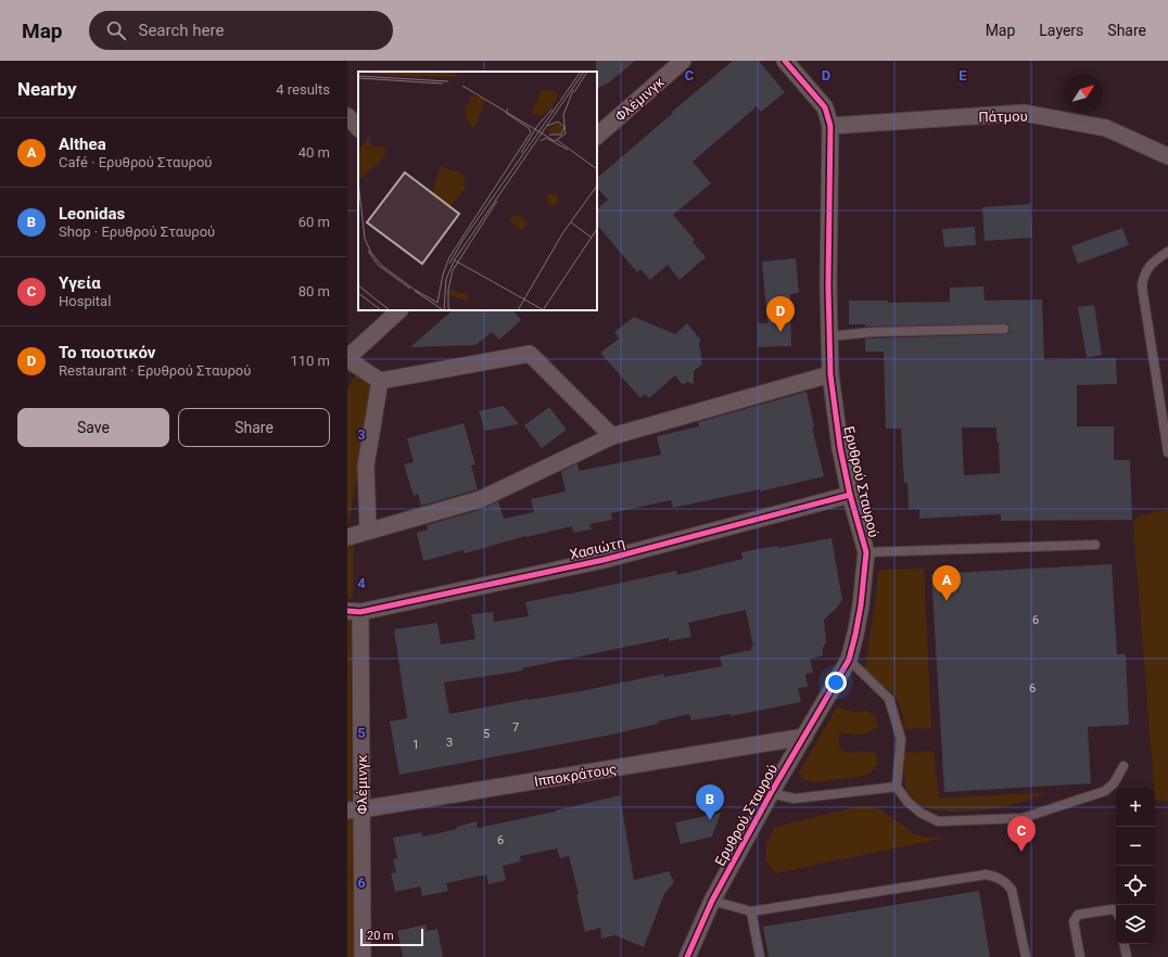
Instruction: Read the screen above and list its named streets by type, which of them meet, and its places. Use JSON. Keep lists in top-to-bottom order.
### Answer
{
  "streets": {
    "street": [
      "Φλέμινγκ",
      "Πάτμου",
      "Ερυθρού Σταυρού",
      "Χασιώτη",
      "Ιπποκράτους"
    ]
  },
  "crossings": [
    ["Φλέμινγκ", "Χασιώτη"],
    ["Φλέμινγκ", "Ιπποκράτους"],
    ["Πάτμου", "Ερυθρού Σταυρού"],
    ["Ερυθρού Σταυρού", "Χασιώτη"],
    ["Ερυθρού Σταυρού", "Ιπποκράτους"]
  ],
  "house_numbers": [
    "6",
    "6",
    "7",
    "5",
    "3",
    "1",
    "6"
  ],
  "scale_bar": "20 m",
  "north": "top right",
  "page": {
    "header": "Map",
    "search": "Search here",
    "nav": ["Map", "Layers", "Share"],
    "heading": ["Nearby", "4 results"],
    "list": [
      {
        "mark": "A",
        "name": "Althea",
        "note": "Café · Ερυθρού Σταυρού",
        "value": "40 m"
      },
      {
        "mark": "B",
        "name": "Leonidas",
        "note": "Shop · Ερυθρού Σταυρού",
        "value": "60 m"
      },
      {
        "mark": "C",
        "name": "Υγεία",
        "note": "Hospital",
        "value": "80 m"
      },
      {
        "mark": "D",
        "name": "Το ποιοτικόν",
        "note": "Restaurant · Ερυθρού Σταυρού",
        "value": "110 m"
      }
    ],
    "pins": [
      "D",
      "A",
      "B",
      "C"
    ],
    "buttons": ["Save", "Share"],
    "map_buttons": ["+", "−"],
    "scale": "20 m"
  },
  "grid": {
    "columns": ["C", "D", "E"],
    "rows": [
      "3",
      "4",
      "5",
      "6"
    ]
  }
}
